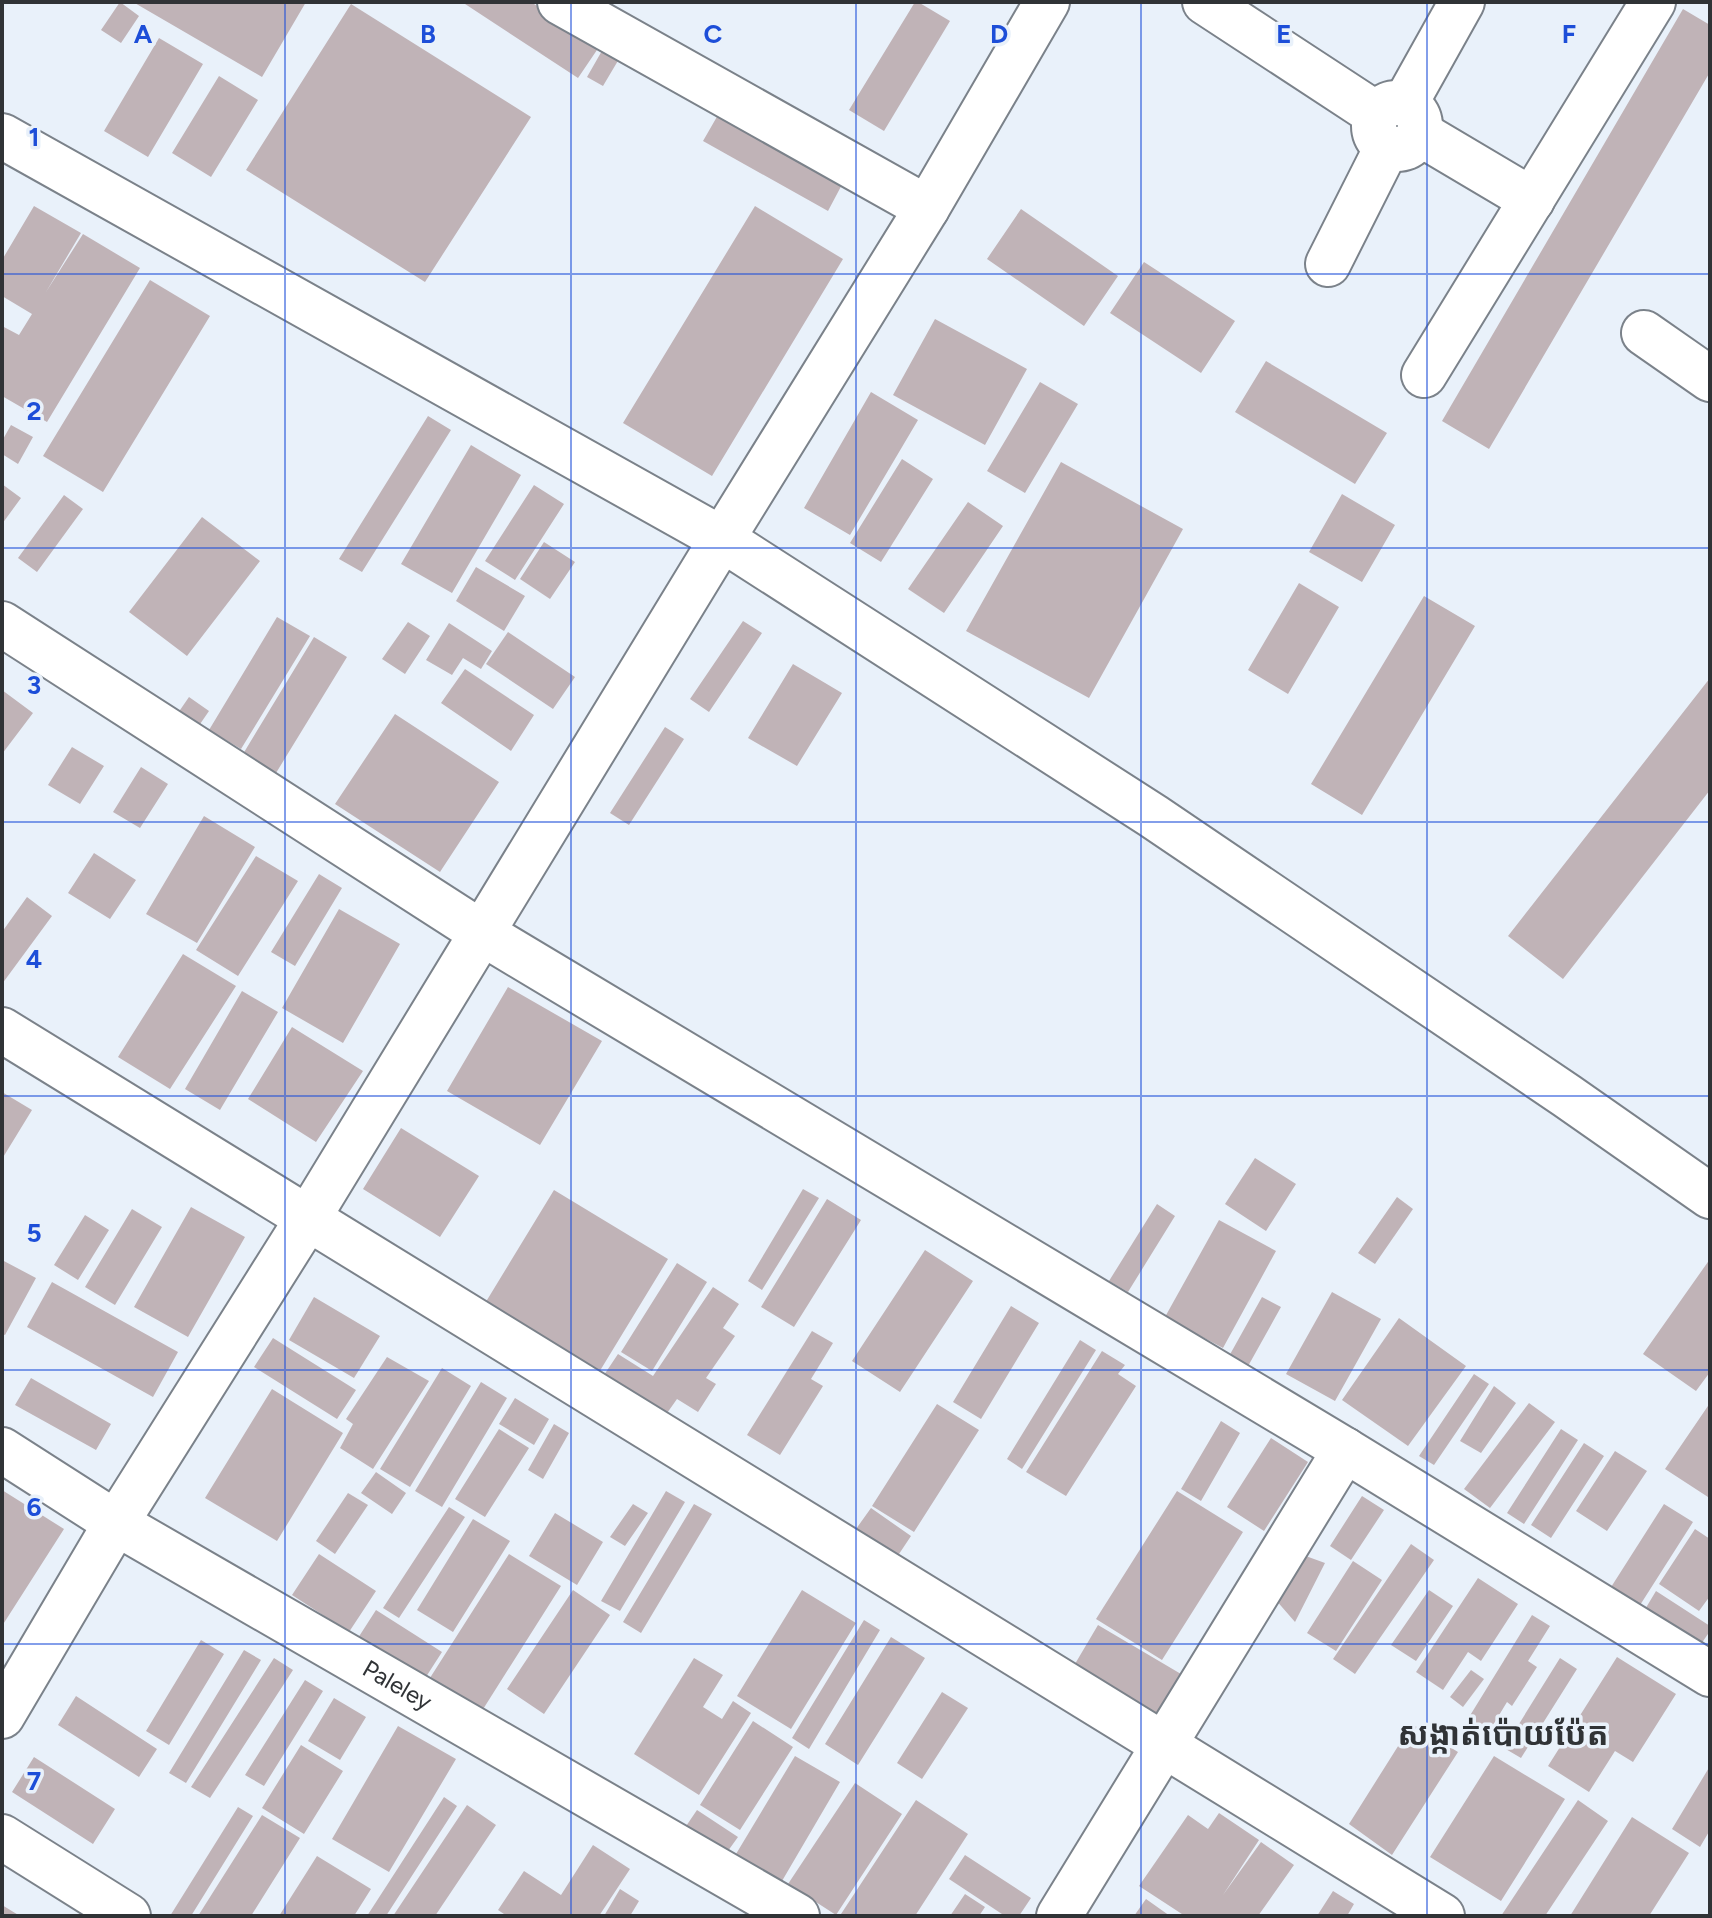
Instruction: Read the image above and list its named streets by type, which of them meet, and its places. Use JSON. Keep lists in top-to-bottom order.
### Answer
{
  "streets": {
    "street": ["Paleley"]
  },
  "districts": ["សង្កាត់ប៉ោយប៉ែត"],
  "grid": {
    "columns": [
      "A",
      "B",
      "C",
      "D",
      "E",
      "F"
    ],
    "rows": [
      "1",
      "2",
      "3",
      "4",
      "5",
      "6",
      "7"
    ]
  }
}
